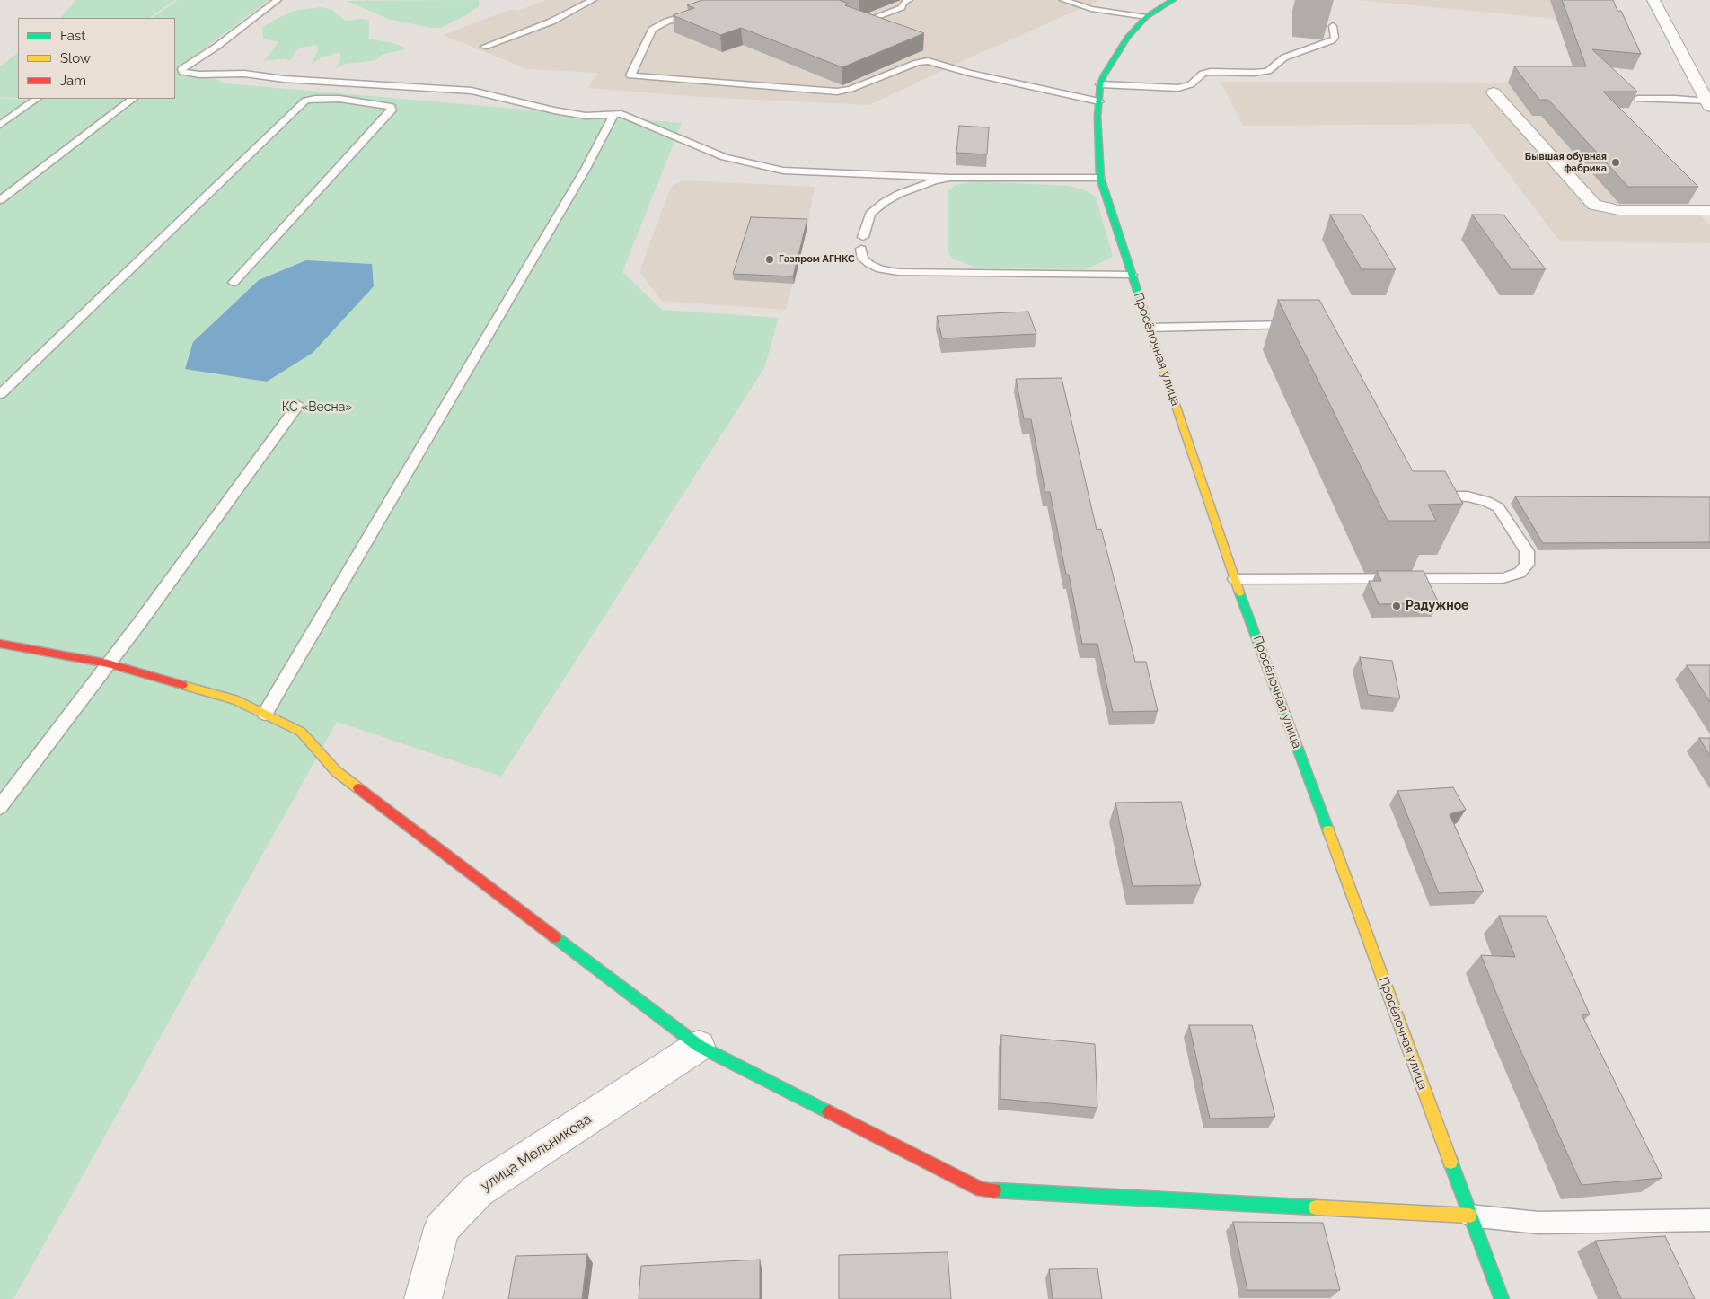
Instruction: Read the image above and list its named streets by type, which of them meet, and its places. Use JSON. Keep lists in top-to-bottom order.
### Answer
{
  "streets": {
    "main road": ["Просёлочная улица"],
    "street": ["улица Мельникова"]
  },
  "parks": ["КС «Весна»"],
  "places": ["Бывшая обувная фабрика", "Газпром АГНКС", "Радужное"],
  "legend": ["Fast", "Slow", "Jam"]
}
